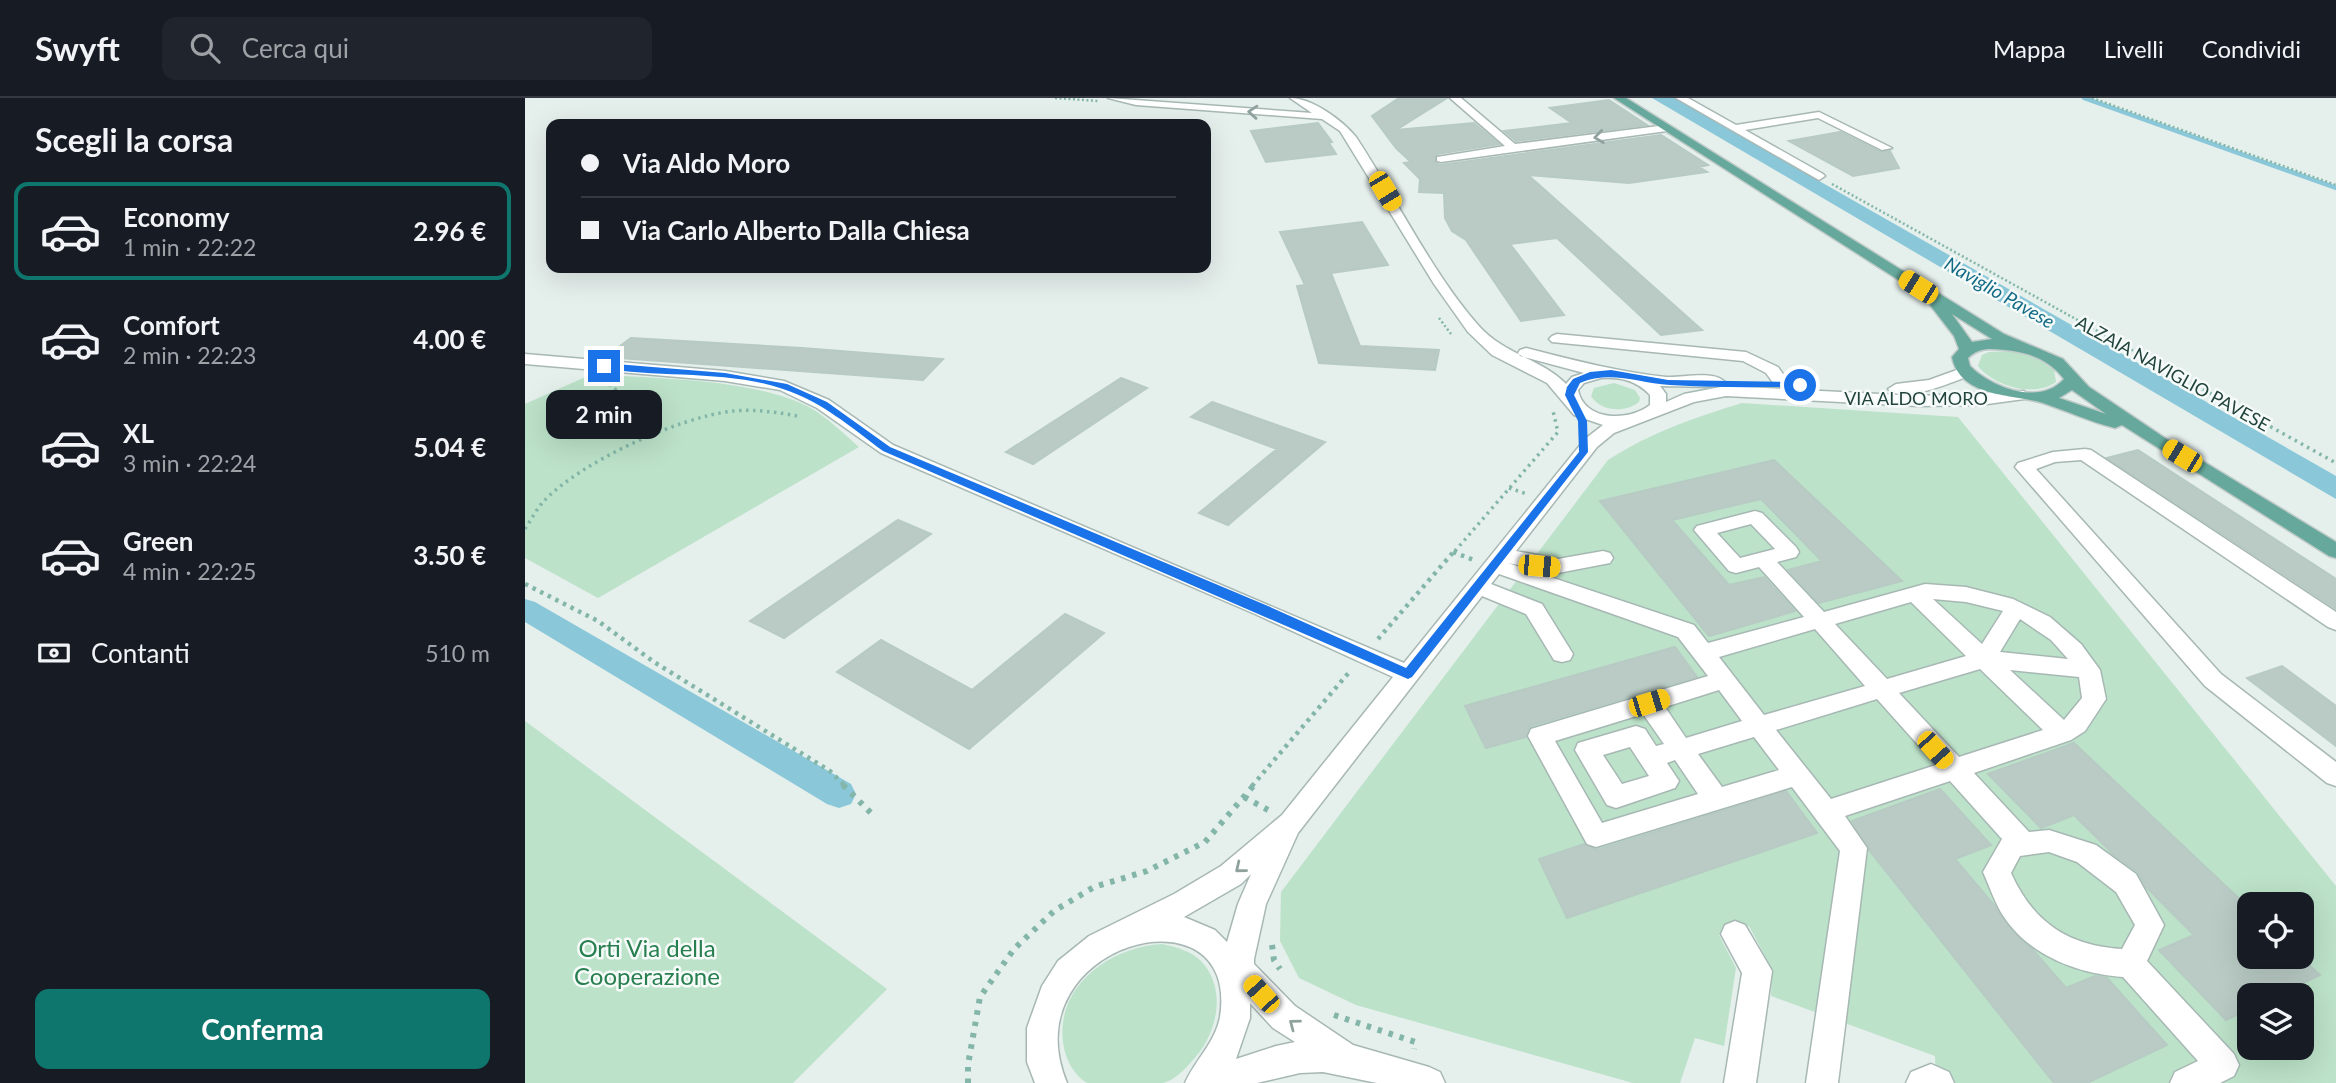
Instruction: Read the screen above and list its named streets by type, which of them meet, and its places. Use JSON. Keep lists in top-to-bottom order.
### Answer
{
  "streets": {
    "street": ["VIA ALDO MORO"],
    "path": ["ALZAIA NAVIGLIO PAVESE"]
  },
  "water": ["Naviglio Pavese"],
  "parks": ["Orti Via della Cooperazione"],
  "page": {
    "header": "Swyft",
    "search": "Cerca qui",
    "nav": ["Mappa", "Livelli", "Condividi"],
    "heading": "Scegli la corsa",
    "banner": ["Via Aldo Moro", "Via Carlo Alberto Dalla Chiesa"],
    "list": [
      {
        "name": "Economy",
        "note": "1 min · 22:22",
        "value": "2.96 €"
      },
      {
        "name": "Comfort",
        "note": "2 min · 22:23",
        "value": "4.00 €"
      },
      {
        "name": "XL",
        "note": "3 min · 22:24",
        "value": "5.04 €"
      },
      {
        "name": "Green",
        "note": "4 min · 22:25",
        "value": "3.50 €"
      }
    ],
    "bubble": "2 min",
    "pay": ["Contanti", "510 m"],
    "buttons": "Conferma"
  }
}
